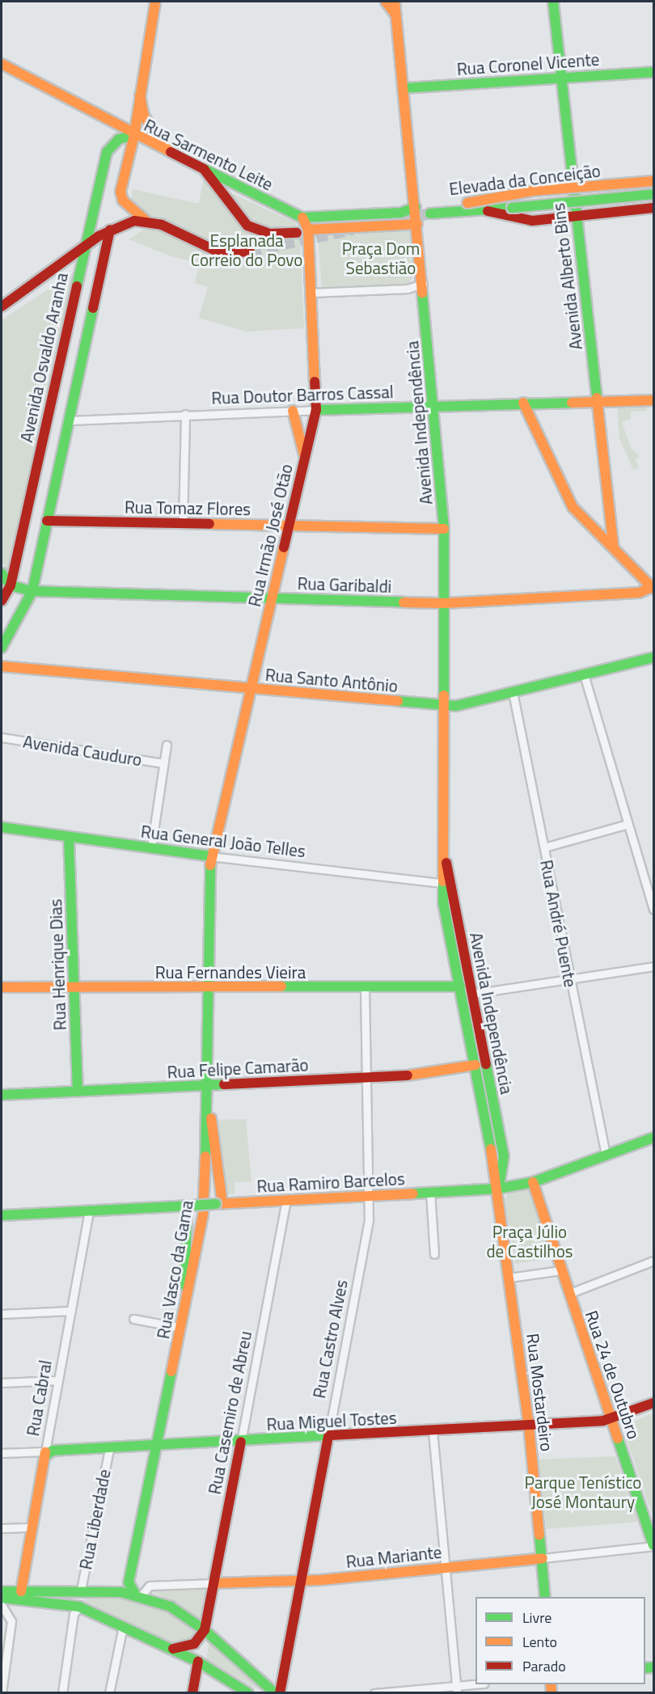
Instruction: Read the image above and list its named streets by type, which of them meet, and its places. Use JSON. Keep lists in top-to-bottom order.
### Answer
{
  "streets": {
    "main road": [
      "Rua Coronel Vicente",
      "Rua Sarmento Leite",
      "Elevada da Conceição",
      "Avenida Alberto Bins",
      "Avenida Osvaldo Aranha",
      "Rua Doutor Barros Cassal",
      "Avenida Independência",
      "Rua Tomaz Flores",
      "Rua Irmão José Otão",
      "Rua Garibaldi",
      "Rua Santo Antônio",
      "Rua General João Telles",
      "Rua Henrique Dias",
      "Rua Fernandes Vieira",
      "Rua Felipe Camarão",
      "Rua Ramiro Barcelos",
      "Rua Vasco da Gama",
      "Rua Castro Alves",
      "Rua 24 de Outubro",
      "Rua Mostardeiro",
      "Rua Cabral",
      "Rua Casemiro de Abreu",
      "Rua Miguel Tostes",
      "Rua Mariante"
    ],
    "street": ["Avenida Cauduro", "Rua André Puente", "Rua Liberdade"]
  },
  "crossings": [
    ["Rua Coronel Vicente", "Avenida Alberto Bins"],
    ["Rua Coronel Vicente", "Avenida Independência"],
    ["Rua Sarmento Leite", "Avenida Osvaldo Aranha"],
    ["Rua Sarmento Leite", "Avenida Independência"],
    ["Rua Sarmento Leite", "Rua Irmão José Otão"],
    ["Avenida Alberto Bins", "Rua Doutor Barros Cassal"],
    ["Avenida Osvaldo Aranha", "Rua Garibaldi"],
    ["Rua Doutor Barros Cassal", "Avenida Independência"],
    ["Rua Doutor Barros Cassal", "Rua Irmão José Otão"],
    ["Avenida Independência", "Rua Tomaz Flores"],
    ["Avenida Independência", "Rua Garibaldi"],
    ["Avenida Independência", "Rua Santo Antônio"],
    ["Avenida Independência", "Rua General João Telles"],
    ["Avenida Independência", "Rua Fernandes Vieira"],
    ["Avenida Independência", "Rua Felipe Camarão"],
    ["Avenida Independência", "Rua Ramiro Barcelos"],
    ["Avenida Independência", "Rua Mostardeiro"],
    ["Rua Tomaz Flores", "Rua Irmão José Otão"],
    ["Rua Irmão José Otão", "Rua Garibaldi"],
    ["Rua Irmão José Otão", "Rua Santo Antônio"],
    ["Rua Irmão José Otão", "Rua General João Telles"],
    ["Rua Irmão José Otão", "Rua Vasco da Gama"],
    ["Rua Santo Antônio", "Rua André Puente"],
    ["Avenida Cauduro", "Rua General João Telles"],
    ["Rua General João Telles", "Rua Henrique Dias"],
    ["Rua General João Telles", "Rua Vasco da Gama"],
    ["Rua André Puente", "Rua Ramiro Barcelos"],
    ["Rua Henrique Dias", "Rua Fernandes Vieira"],
    ["Rua Henrique Dias", "Rua Felipe Camarão"],
    ["Rua Fernandes Vieira", "Rua Vasco da Gama"],
    ["Rua Fernandes Vieira", "Rua Castro Alves"],
    ["Rua Felipe Camarão", "Rua Vasco da Gama"],
    ["Rua Felipe Camarão", "Rua Castro Alves"],
    ["Rua Ramiro Barcelos", "Rua Castro Alves"],
    ["Rua Ramiro Barcelos", "Rua Cabral"],
    ["Rua Ramiro Barcelos", "Rua Casemiro de Abreu"],
    ["Rua Vasco da Gama", "Rua Miguel Tostes"],
    ["Rua Vasco da Gama", "Rua Mariante"],
    ["Rua Castro Alves", "Rua Miguel Tostes"],
    ["Rua Castro Alves", "Rua Mariante"],
    ["Rua 24 de Outubro", "Rua Miguel Tostes"],
    ["Rua 24 de Outubro", "Rua Mariante"],
    ["Rua Mostardeiro", "Rua Miguel Tostes"],
    ["Rua Mostardeiro", "Rua Mariante"],
    ["Rua Cabral", "Rua Miguel Tostes"],
    ["Rua Casemiro de Abreu", "Rua Miguel Tostes"],
    ["Rua Casemiro de Abreu", "Rua Mariante"],
    ["Rua Miguel Tostes", "Rua Liberdade"]
  ],
  "parks": [
    "Esplanada Correio do Povo",
    "Praça Dom Sebastião",
    "Praça Júlio de Castilhos",
    "Parque Tenístico José Montaury"
  ],
  "legend": ["Livre", "Lento", "Parado"]
}
